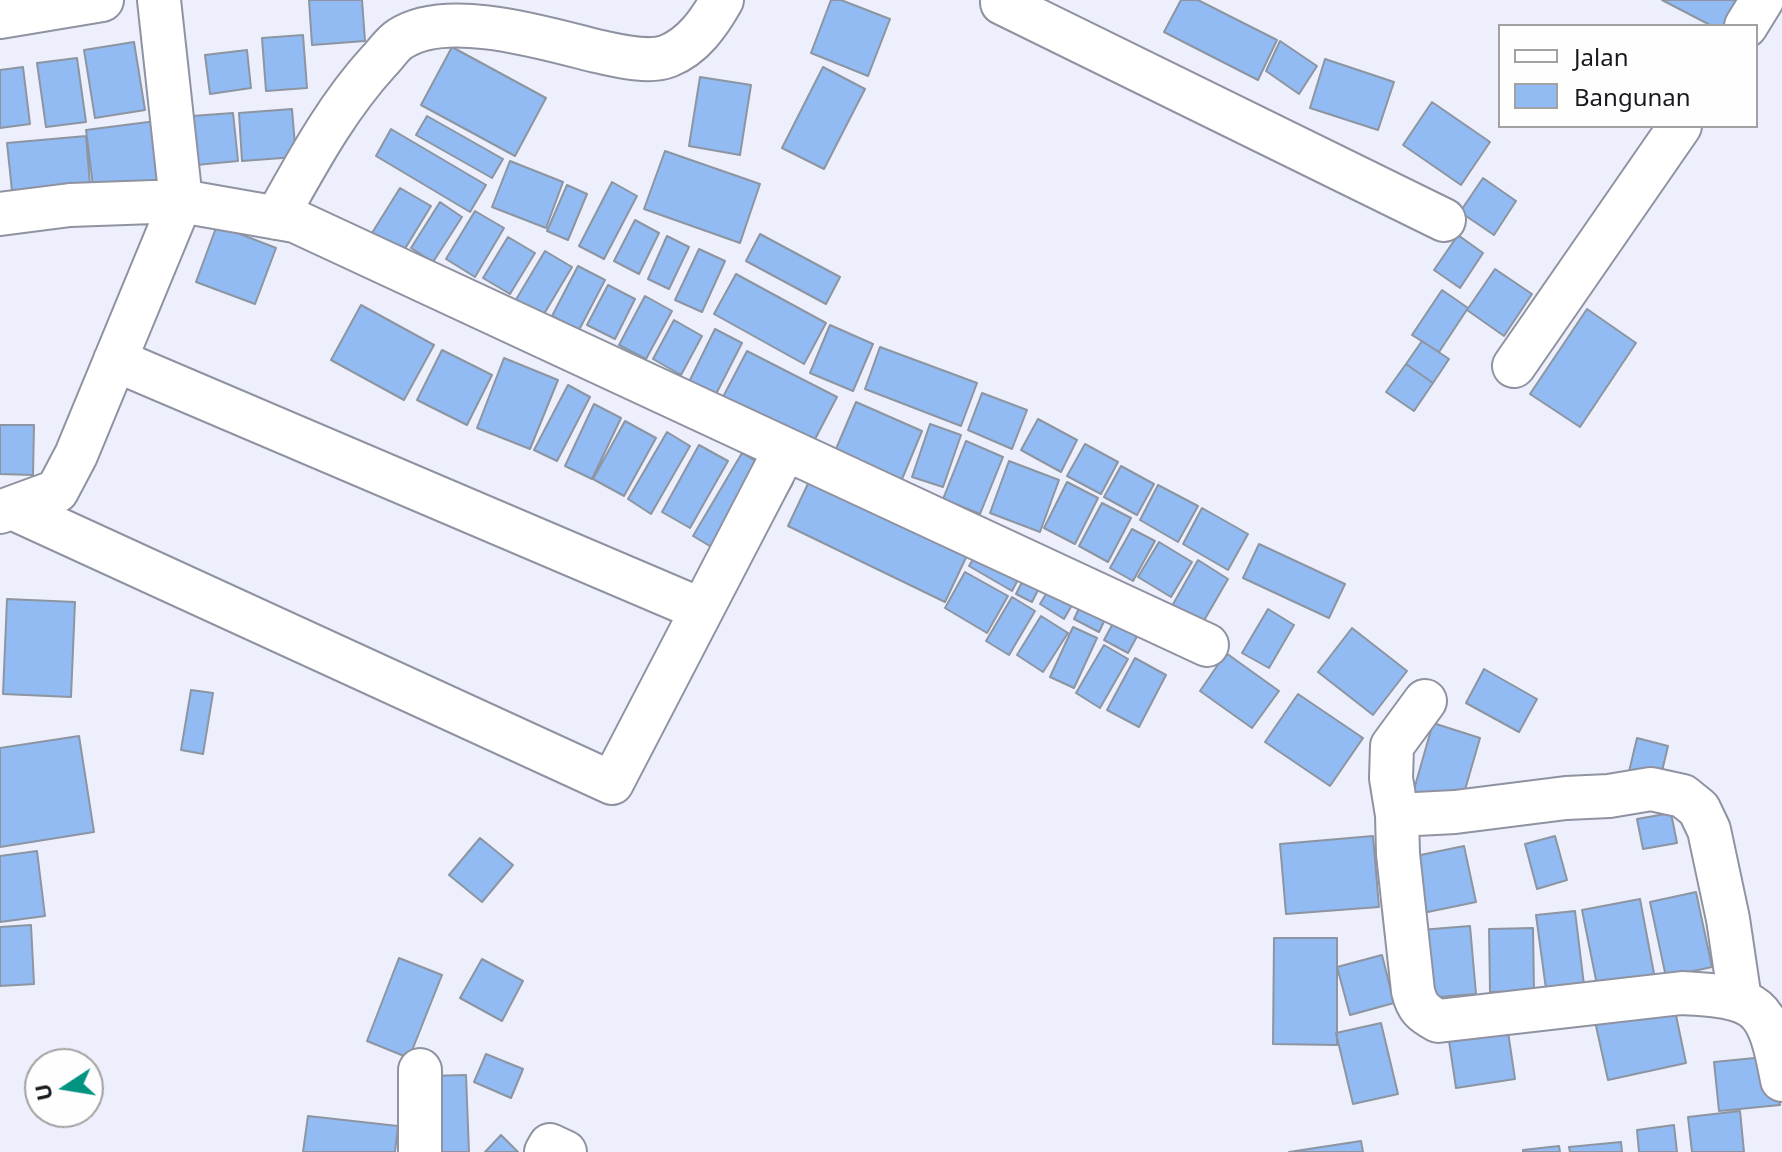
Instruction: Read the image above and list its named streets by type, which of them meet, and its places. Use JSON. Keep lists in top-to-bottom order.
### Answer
{
  "legend": ["Jalan", "Bangunan"],
  "north": "left"
}
